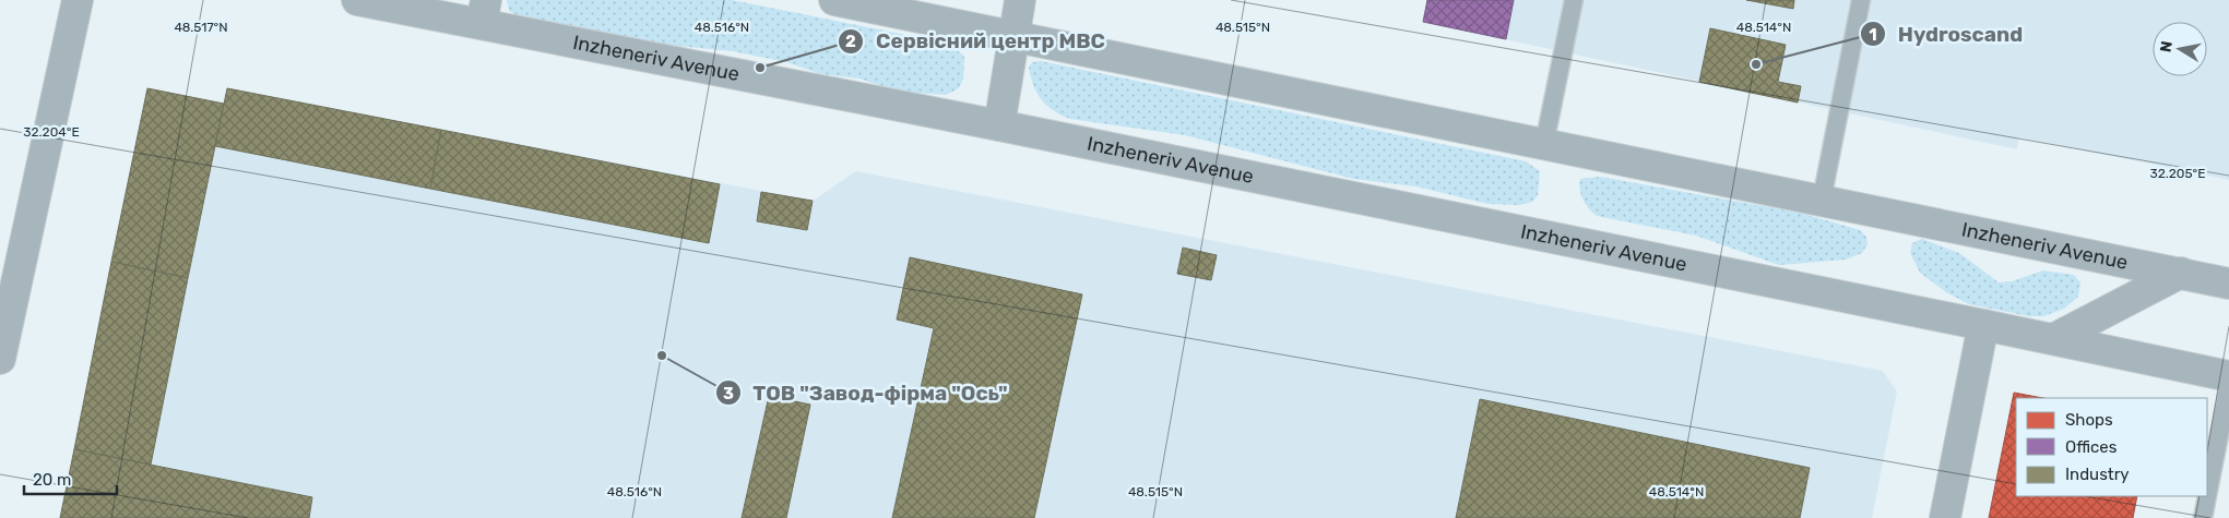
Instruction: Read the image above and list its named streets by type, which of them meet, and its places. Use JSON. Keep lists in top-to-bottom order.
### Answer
{
  "streets": {
    "street": ["Inzheneriv Avenue"]
  },
  "places": ["Hydroscand", "Сервісний центр МВС", "ТОВ \"Завод-фірма \"Ось\""],
  "legend": ["Shops", "Offices", "Industry"],
  "scale_bar": "20 m",
  "north": "left",
  "coordinates": [
    "48.517°N",
    "48.516°N",
    "48.515°N",
    "48.514°N",
    "32.204°E",
    "32.205°E"
  ]
}
